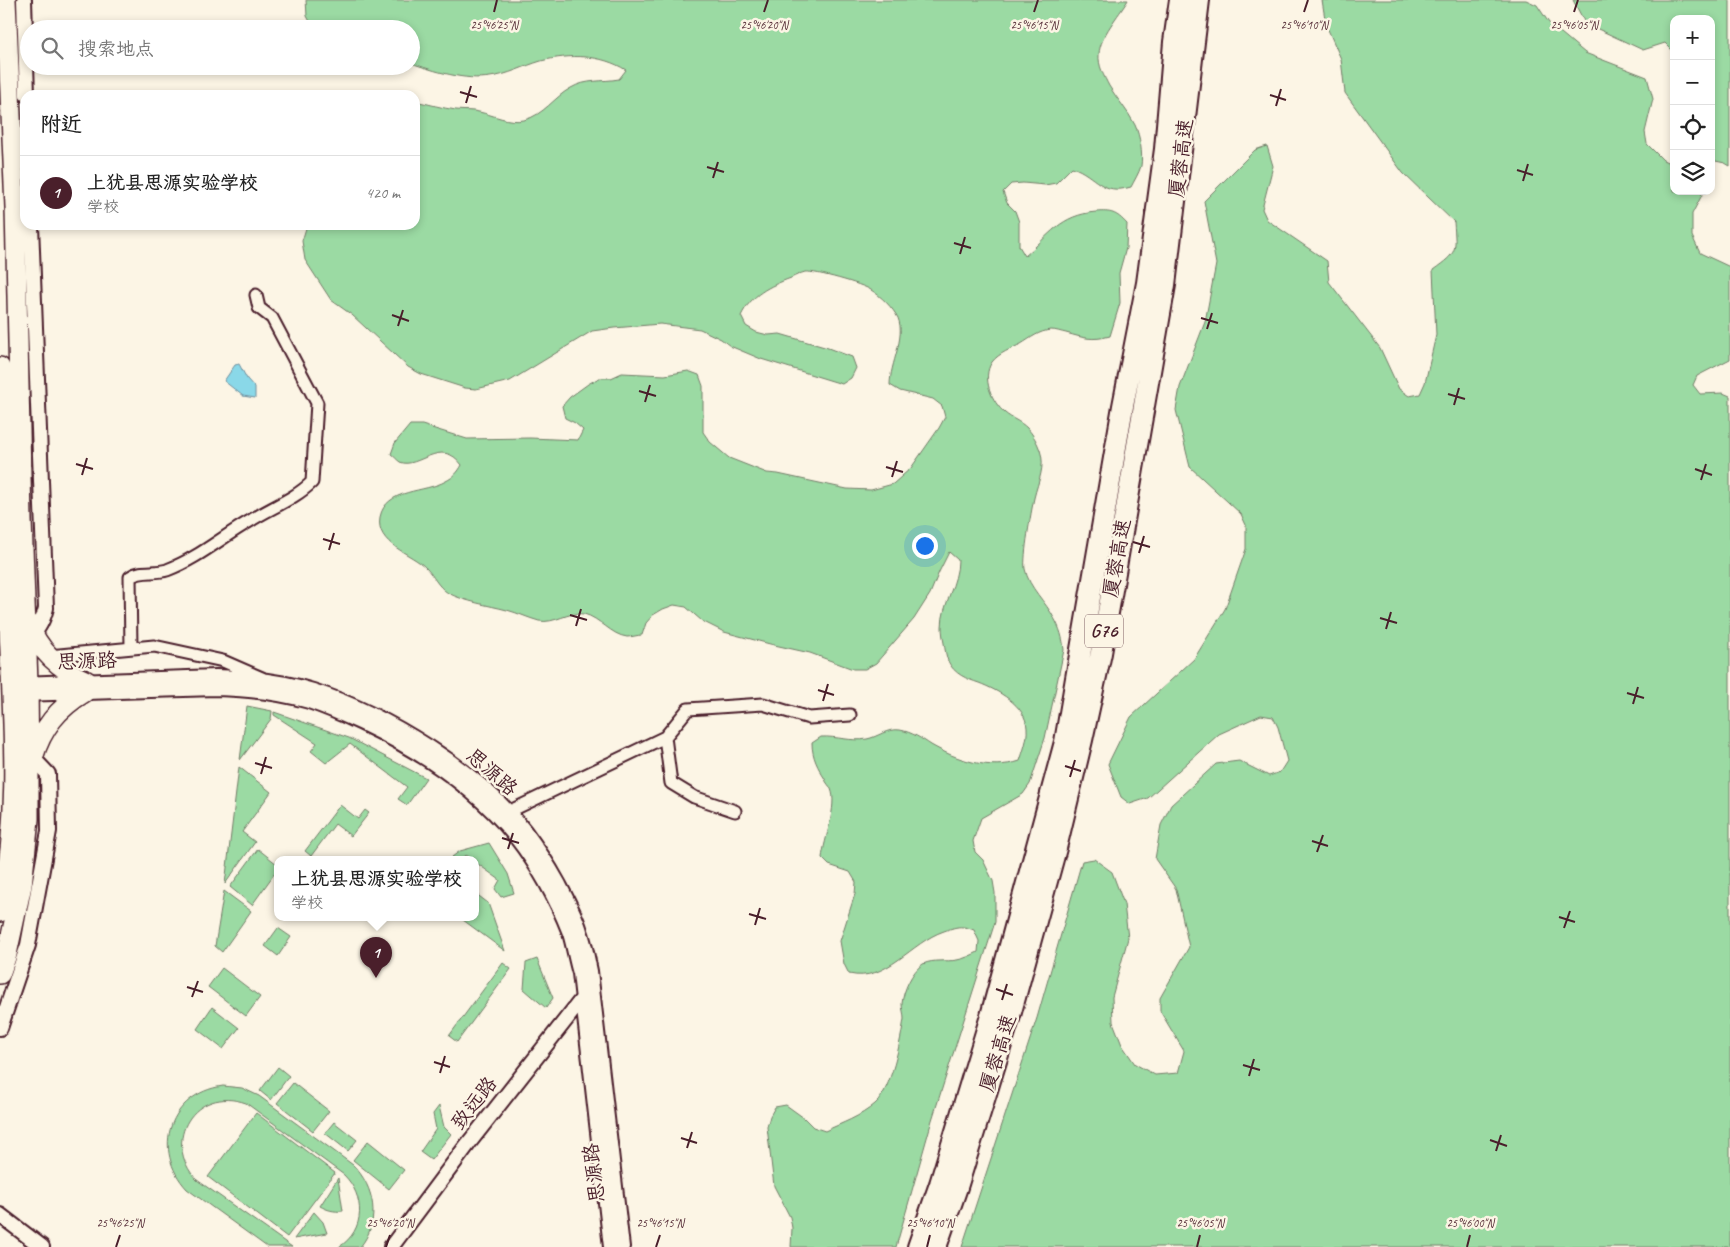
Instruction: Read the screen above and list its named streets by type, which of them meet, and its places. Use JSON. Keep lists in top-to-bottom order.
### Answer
{
  "streets": {
    "highway": ["厦蓉高速", "G76"],
    "street": ["思源路", "致远路"]
  },
  "crossings": [
    ["思源路", "致远路"]
  ],
  "page": {
    "map_buttons": ["+", "−"],
    "search": "搜索地点",
    "heading": "附近",
    "list": [
      {
        "mark": "1",
        "name": "上犹县思源实验学校",
        "note": "学校",
        "value": "420 m"
      }
    ],
    "popup": ["上犹县思源实验学校", "学校"],
    "pins": "1"
  },
  "coordinates": [
    "25°46'25\"N",
    "25°46'20\"N",
    "25°46'15\"N",
    "25°46'10\"N",
    "25°46'05\"N",
    "25°46'00\"N"
  ]
}
